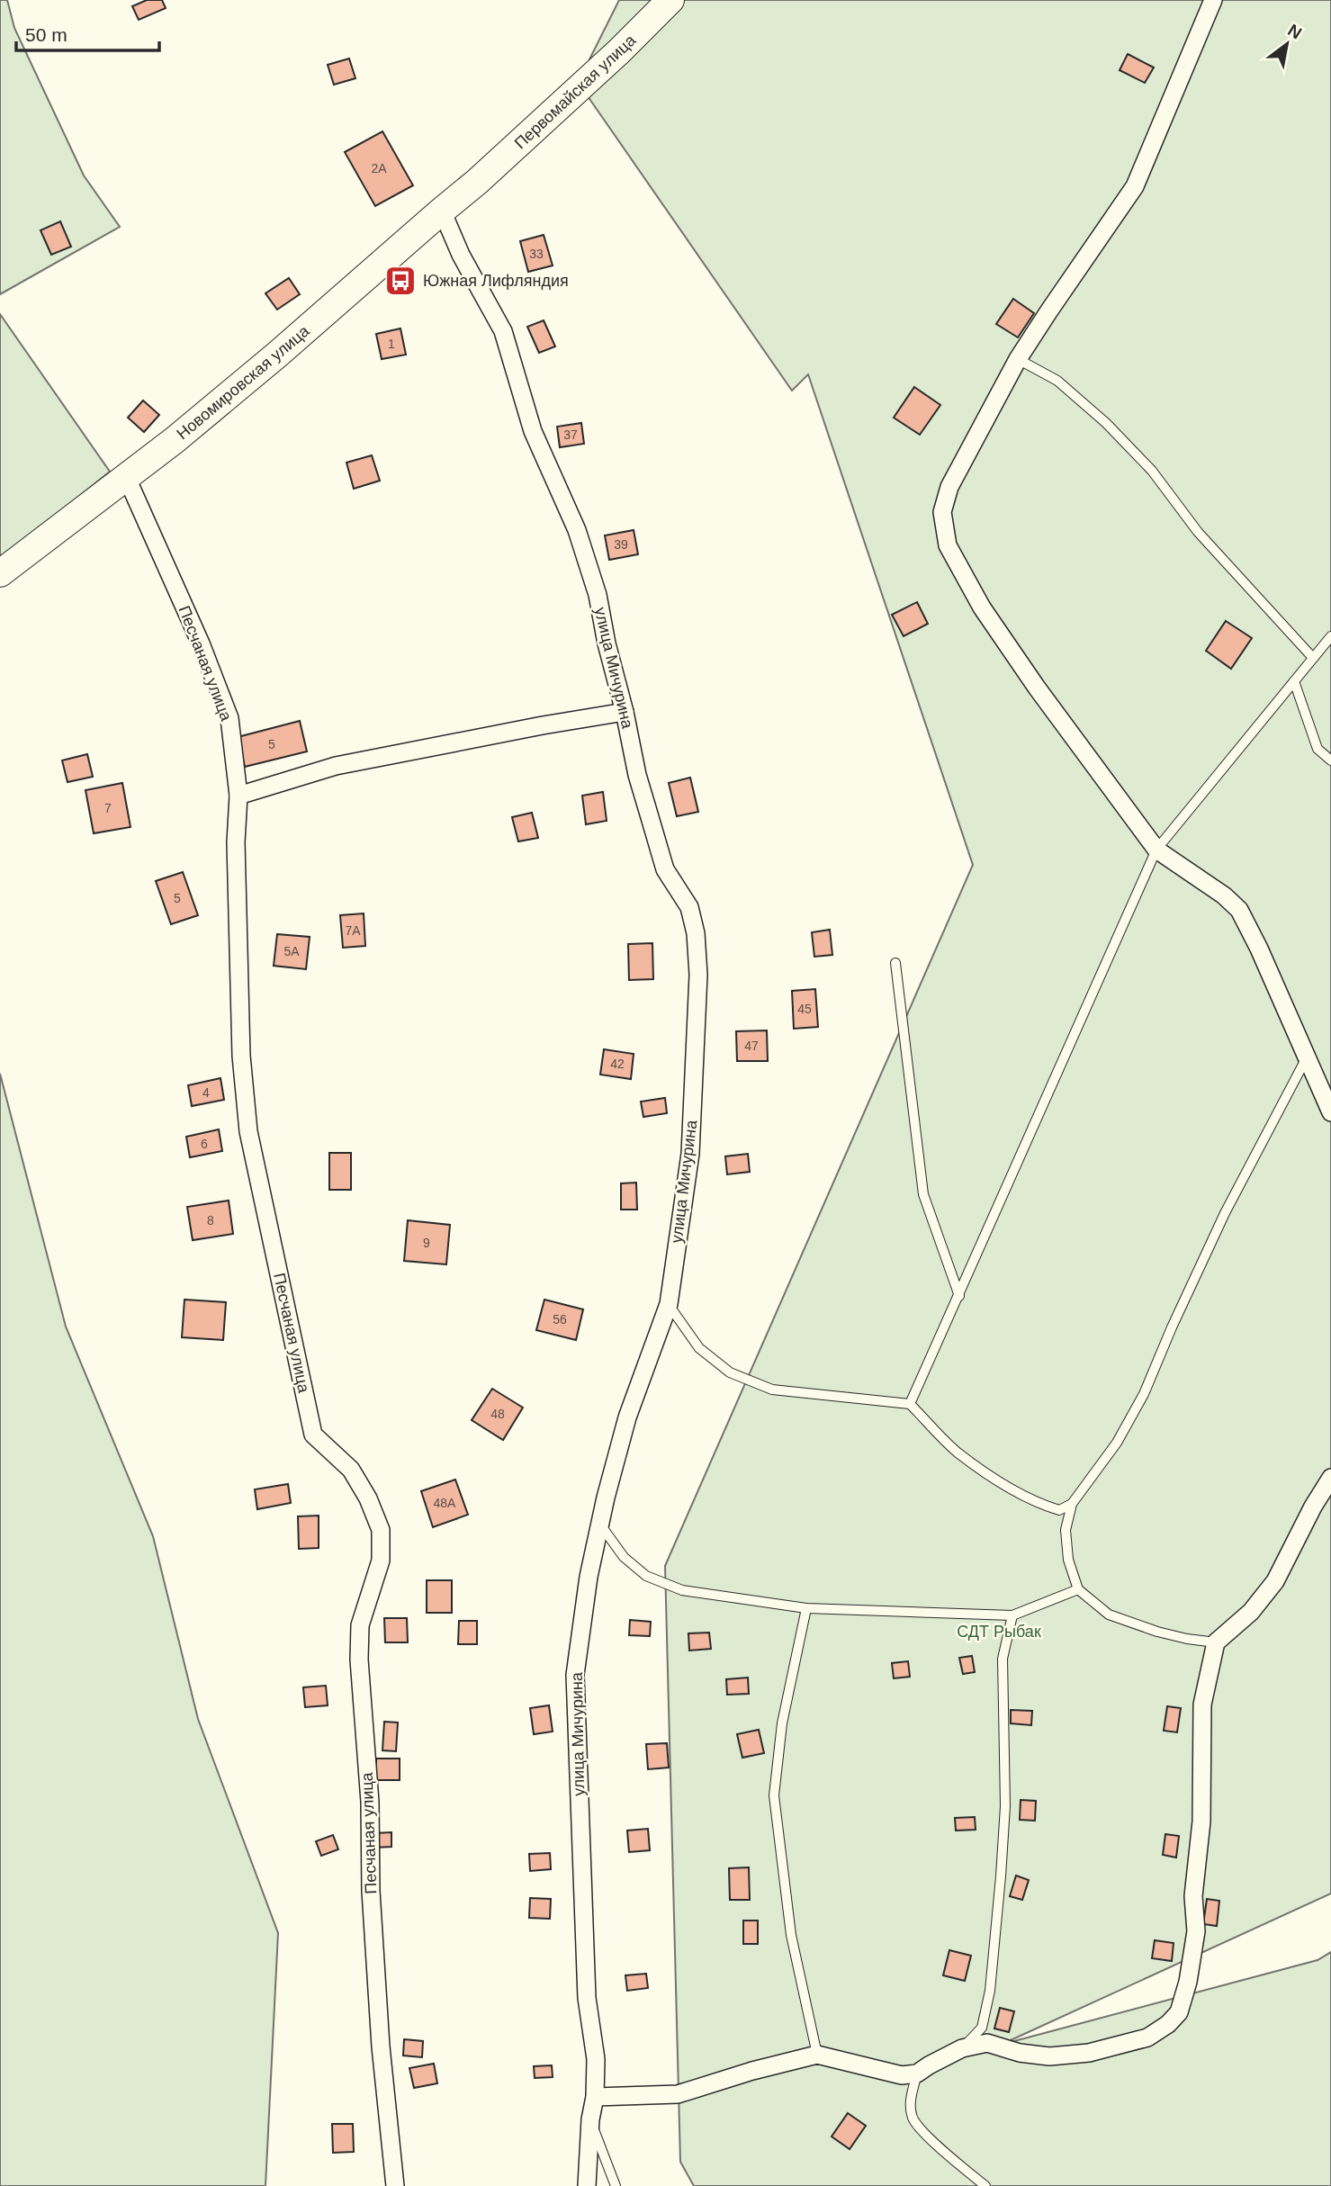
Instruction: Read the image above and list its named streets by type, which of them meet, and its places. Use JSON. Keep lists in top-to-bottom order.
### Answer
{
  "streets": {
    "main road": ["Первомайская улица", "Новомировская улица"],
    "street": ["Песчаная улица", "улица Мичурина"]
  },
  "crossings": [
    ["Первомайская улица", "Новомировская улица"],
    ["Новомировская улица", "Песчаная улица"],
    ["Новомировская улица", "улица Мичурина"]
  ],
  "parks": ["СДТ Рыбак"],
  "places": {
    "bus stop": ["Южная Лифляндия"]
  },
  "house_numbers": [
    "2А",
    "33",
    "1",
    "37",
    "39",
    "5",
    "7",
    "5",
    "7А",
    "5А",
    "45",
    "47",
    "42",
    "4",
    "6",
    "8",
    "9",
    "56",
    "48",
    "48А"
  ],
  "scale_bar": "50 m",
  "north": "top right"
}
